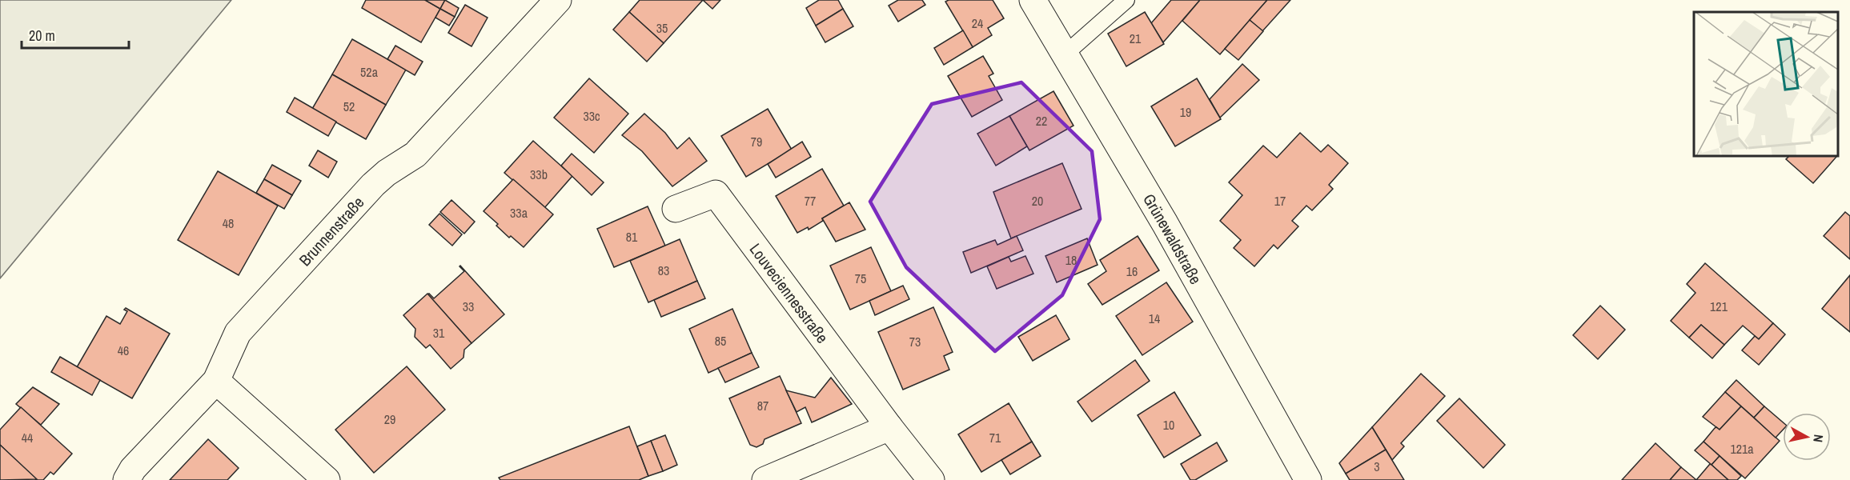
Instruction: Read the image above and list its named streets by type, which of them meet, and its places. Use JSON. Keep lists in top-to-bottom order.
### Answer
{
  "streets": {
    "street": ["Brunnenstraße", "Grünewaldstraße", "Louveciennesstraße"]
  },
  "house_numbers": [
    "24",
    "35",
    "21",
    "52a",
    "52",
    "19",
    "33c",
    "22",
    "79",
    "33b",
    "77",
    "20",
    "17",
    "33a",
    "48",
    "81",
    "18",
    "83",
    "16",
    "75",
    "33",
    "121",
    "14",
    "31",
    "85",
    "73",
    "46",
    "87",
    "29",
    "10",
    "44",
    "71",
    "121a",
    "3"
  ],
  "scale_bar": "20 m",
  "north": "right"
}
